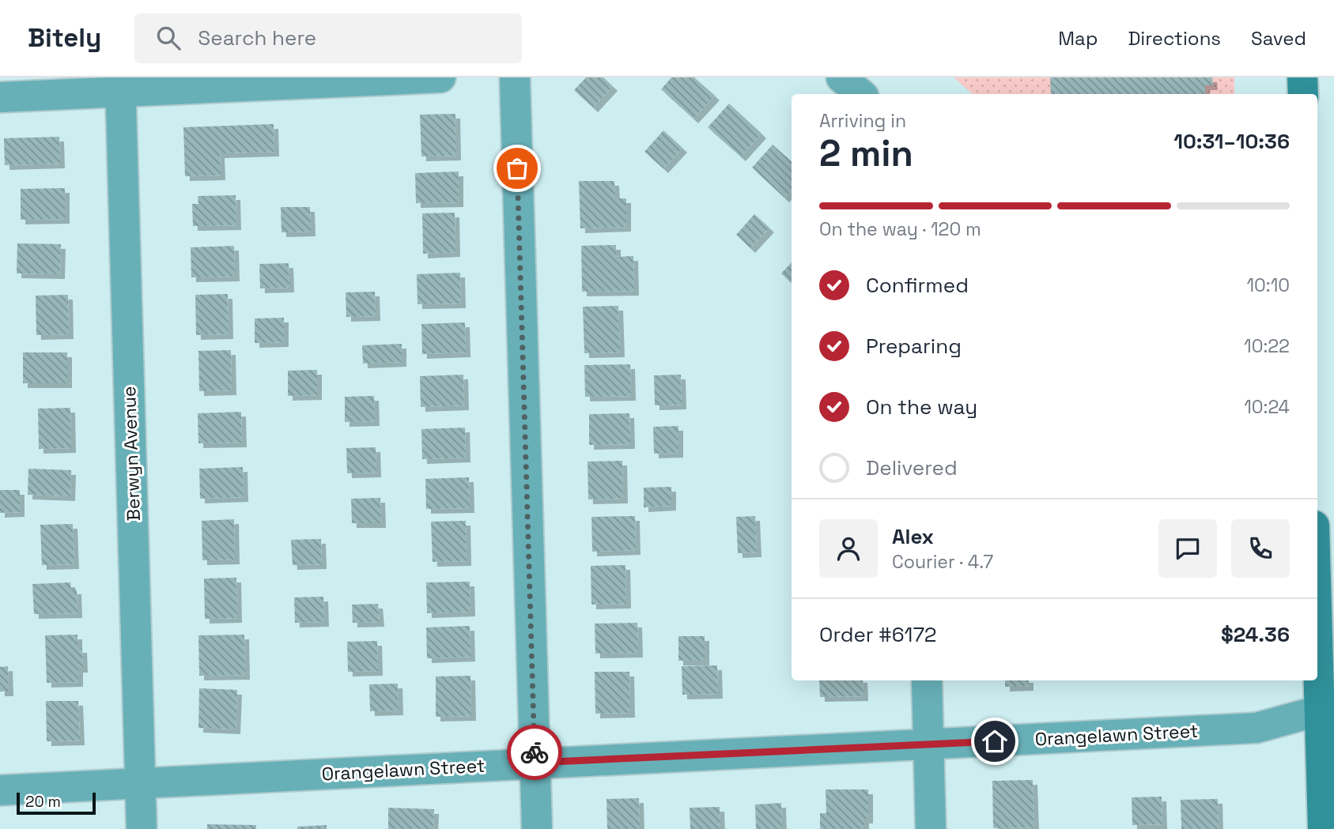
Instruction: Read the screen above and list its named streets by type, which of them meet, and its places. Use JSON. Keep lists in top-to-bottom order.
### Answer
{
  "streets": {
    "street": ["Berwyn Avenue", "Orangelawn Street"]
  },
  "crossings": [
    ["Berwyn Avenue", "Orangelawn Street"]
  ],
  "scale_bar": "20 m",
  "page": {
    "header": "Bitely",
    "search": "Search here",
    "nav": ["Map", "Directions", "Saved"],
    "heading": ["2 min", "Arriving in", "10:31–10:36"],
    "panel": [
      "Alex",
      "Courier · 4.7",
      "Order #6172",
      "$24.36"
    ],
    "bar": "On the way · 120 m",
    "list": [
      ["Confirmed", "10:10"],
      ["Preparing", "10:22"],
      ["On the way", "10:24"],
      "Delivered"
    ],
    "scale": "20 m"
  }
}
